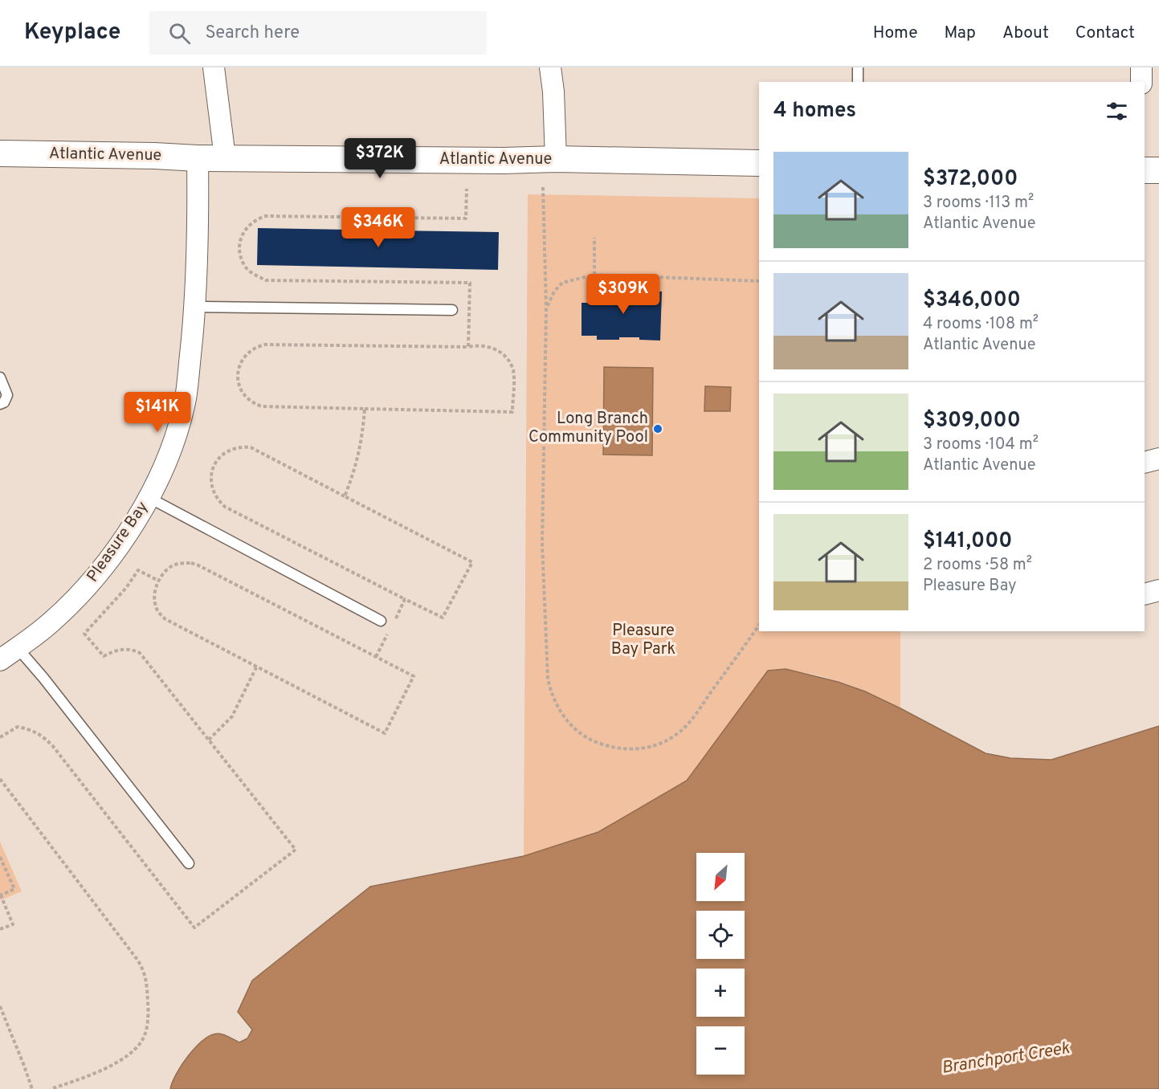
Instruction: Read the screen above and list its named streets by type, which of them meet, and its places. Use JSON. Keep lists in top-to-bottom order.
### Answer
{
  "streets": {
    "street": ["Atlantic Avenue", "Pleasure Bay"]
  },
  "crossings": [
    ["Atlantic Avenue", "Pleasure Bay"]
  ],
  "water": ["Branchport Creek"],
  "parks": ["Pleasure Bay Park"],
  "places": ["Long Branch Community Pool"],
  "north": "bottom left",
  "page": {
    "header": "Keyplace",
    "search": "Search here",
    "nav": [
      "Home",
      "Map",
      "About",
      "Contact"
    ],
    "heading": "4 homes",
    "price": [
      "$372K",
      "$346K",
      "$309K",
      "$141K"
    ],
    "list": [
      {
        "name": "$372,000",
        "note": "3 rooms · 113 m² · Atlantic Avenue"
      },
      {
        "name": "$346,000",
        "note": "4 rooms · 108 m² · Atlantic Avenue"
      },
      {
        "name": "$309,000",
        "note": "3 rooms · 104 m² · Atlantic Avenue"
      },
      {
        "name": "$141,000",
        "note": "2 rooms · 58 m² · Pleasure Bay"
      }
    ],
    "map_buttons": ["+", "−"]
  }
}
